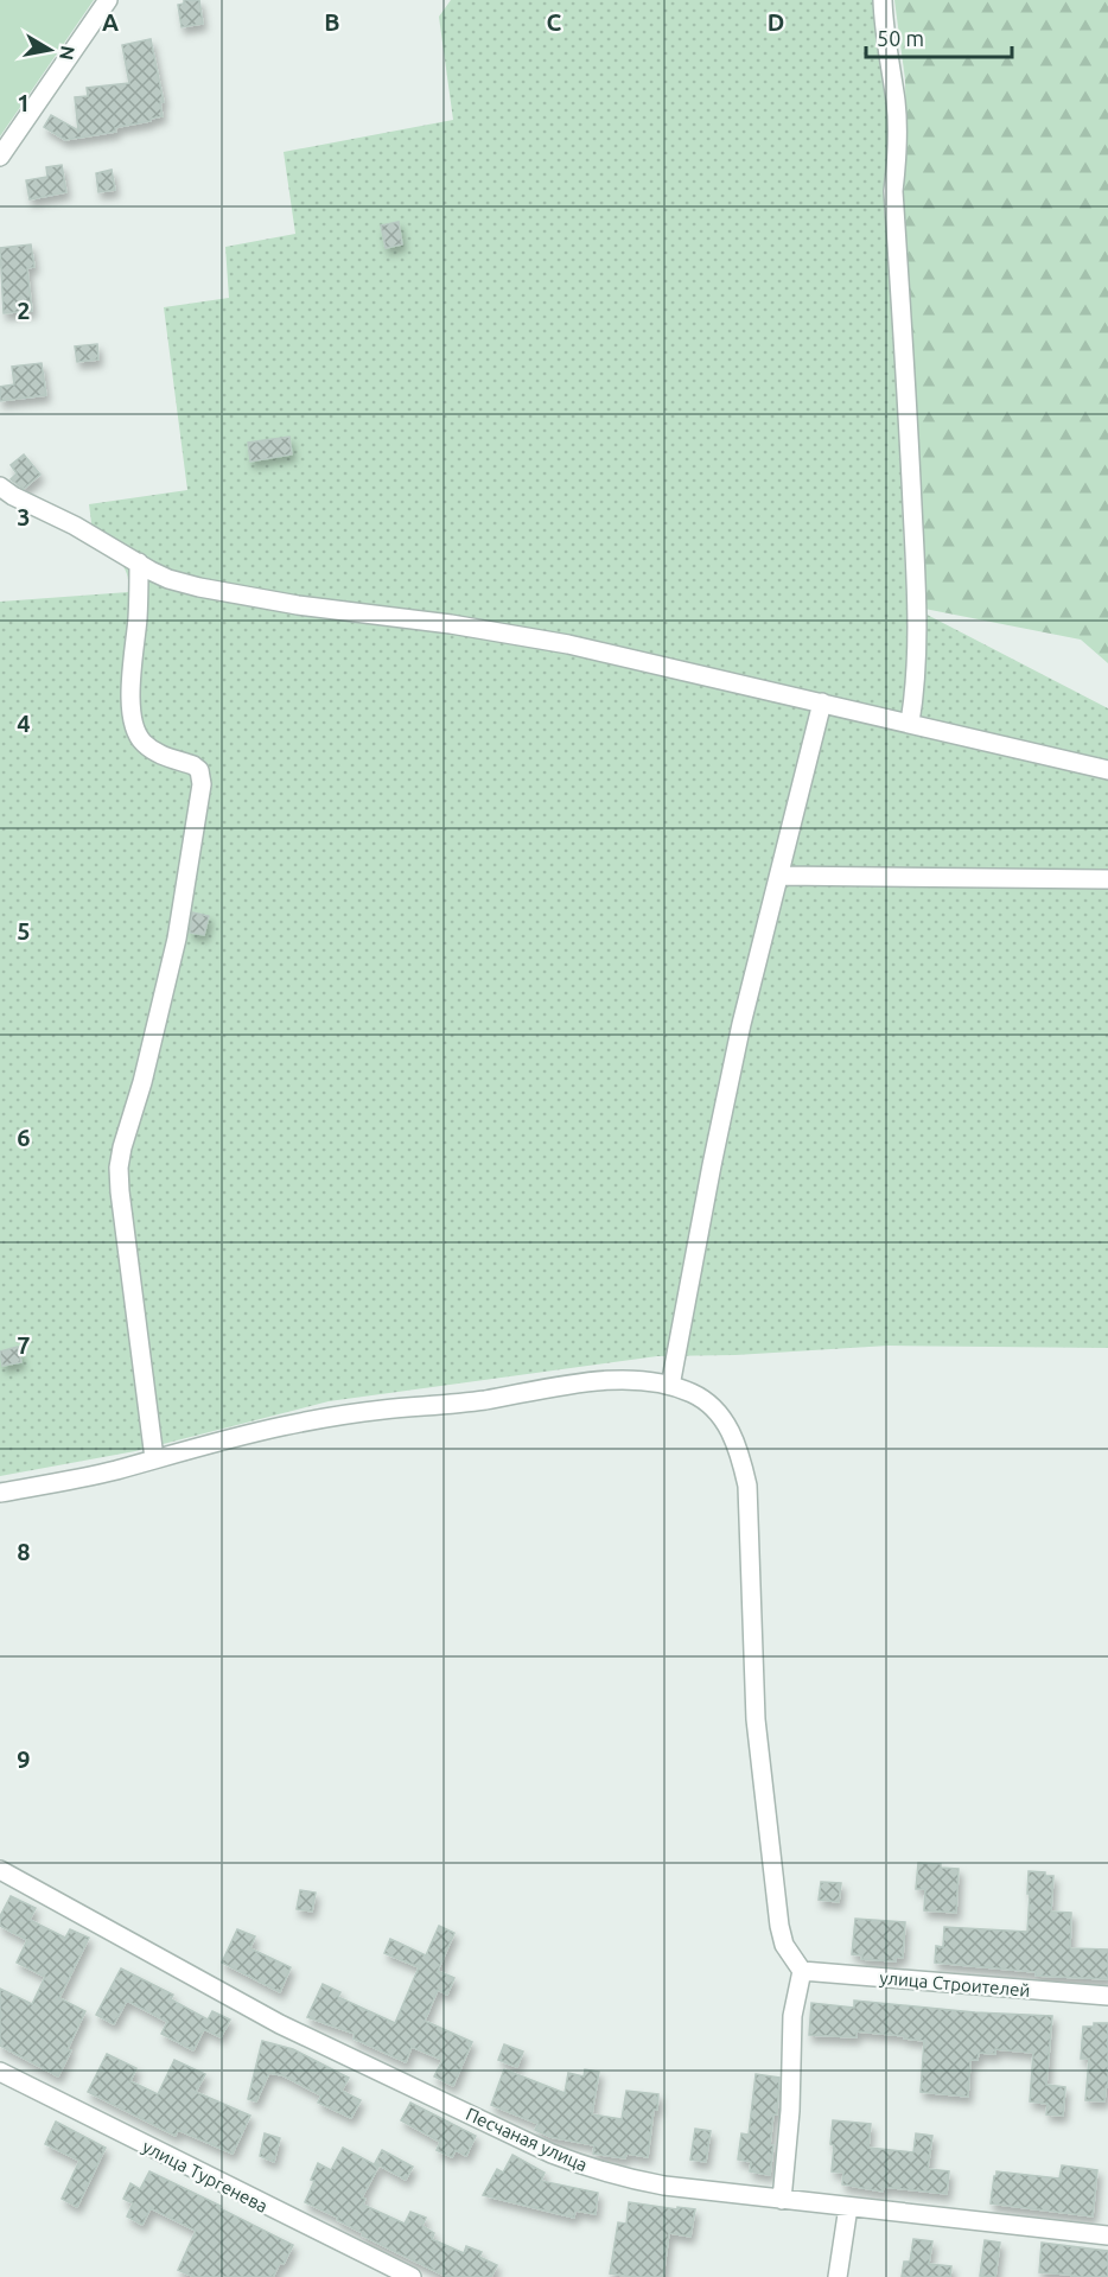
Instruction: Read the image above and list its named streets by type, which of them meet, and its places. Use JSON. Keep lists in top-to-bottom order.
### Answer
{
  "streets": {
    "street": ["улица Строителей", "Песчаная улица", "улица Тургенева"]
  },
  "scale_bar": "50 m",
  "north": "right",
  "grid": {
    "columns": [
      "A",
      "B",
      "C",
      "D"
    ],
    "rows": [
      "1",
      "2",
      "3",
      "4",
      "5",
      "6",
      "7",
      "8",
      "9"
    ]
  }
}
